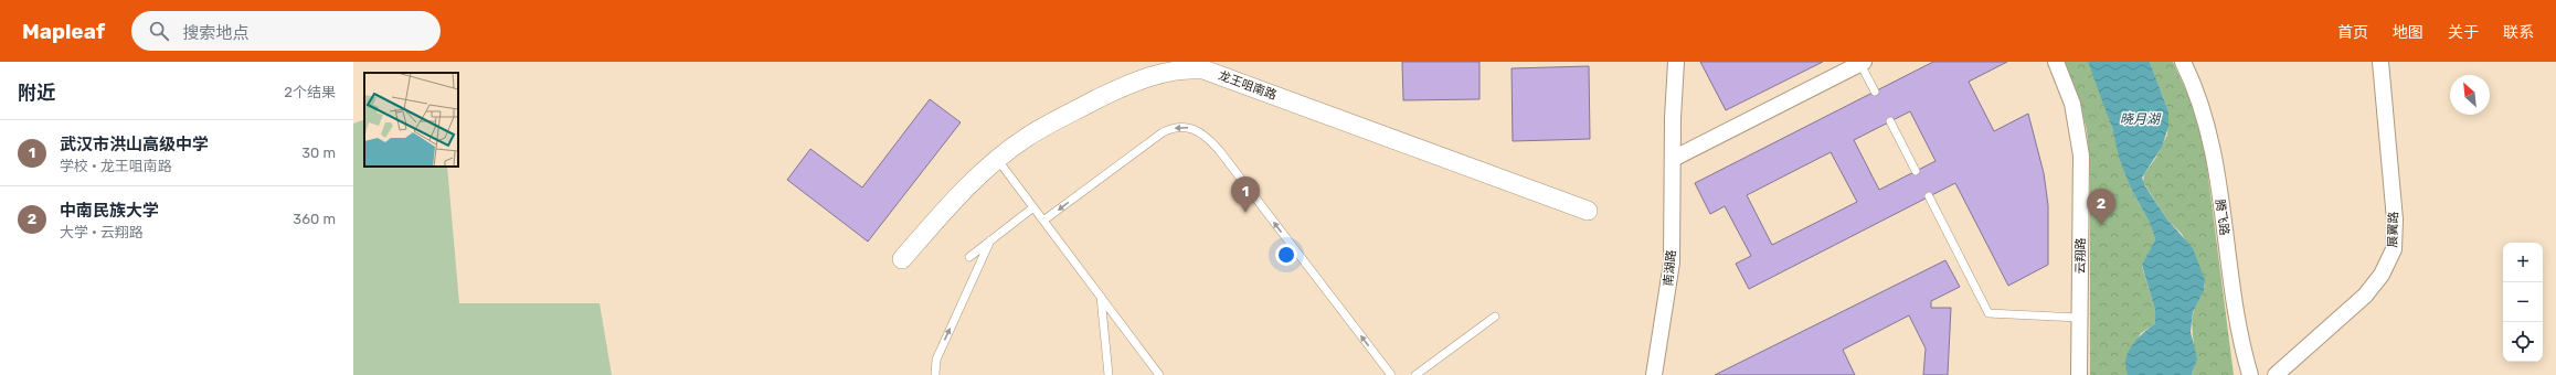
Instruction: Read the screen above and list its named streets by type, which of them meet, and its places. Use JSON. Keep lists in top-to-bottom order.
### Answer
{
  "streets": {
    "street": [
      "龙王咀南路",
      "腾飞路",
      "展翼路",
      "云翔路",
      "南湖路"
    ]
  },
  "water": ["晓月湖"],
  "north": "top left",
  "page": {
    "header": "Mapleaf",
    "search": "搜索地点",
    "nav": [
      "首页",
      "地图",
      "关于",
      "联系"
    ],
    "heading": ["附近", "2个结果"],
    "list": [
      {
        "mark": "1",
        "name": "武汉市洪山高级中学",
        "note": "学校 · 龙王咀南路",
        "value": "30 m"
      },
      {
        "mark": "2",
        "name": "中南民族大学",
        "note": "大学 · 云翔路",
        "value": "360 m"
      }
    ],
    "pins": ["1", "2"],
    "map_buttons": ["+", "−"]
  }
}
